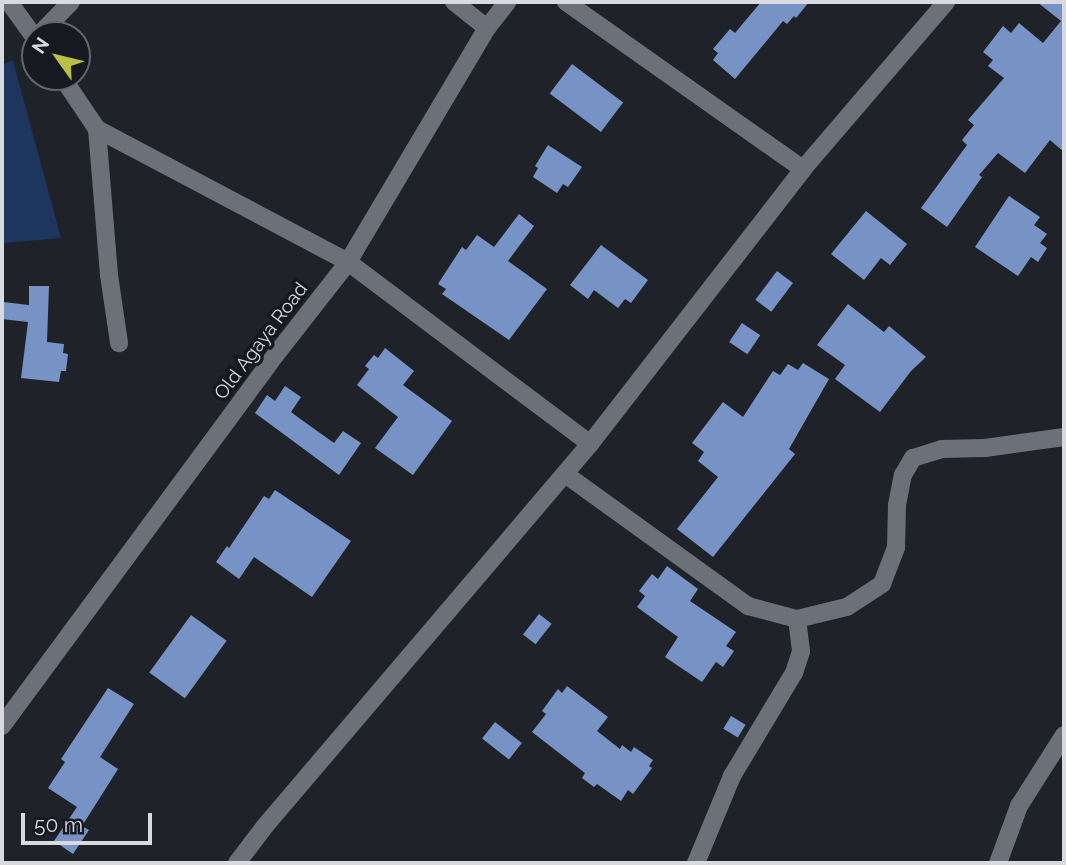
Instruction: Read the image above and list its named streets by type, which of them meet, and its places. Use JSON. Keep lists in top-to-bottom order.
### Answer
{
  "streets": {
    "street": ["Old Agaya Road"]
  },
  "scale_bar": "50 m",
  "north": "top left"
}
